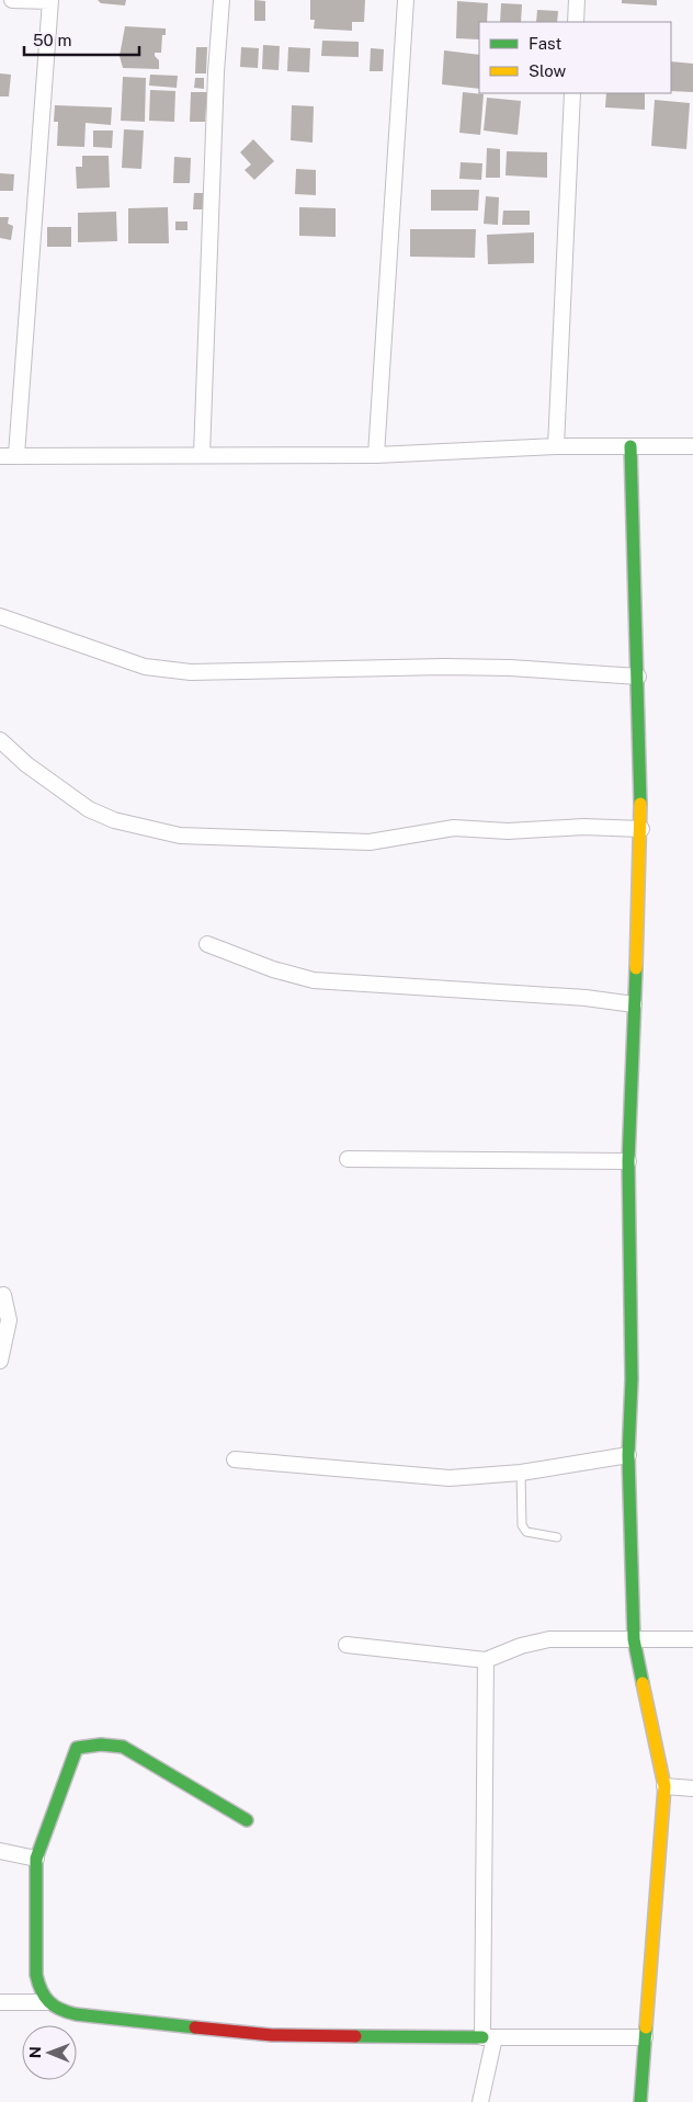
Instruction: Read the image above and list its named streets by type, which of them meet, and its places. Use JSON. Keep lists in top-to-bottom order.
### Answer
{
  "legend": ["Fast", "Slow"],
  "scale_bar": "50 m",
  "north": "left"
}
